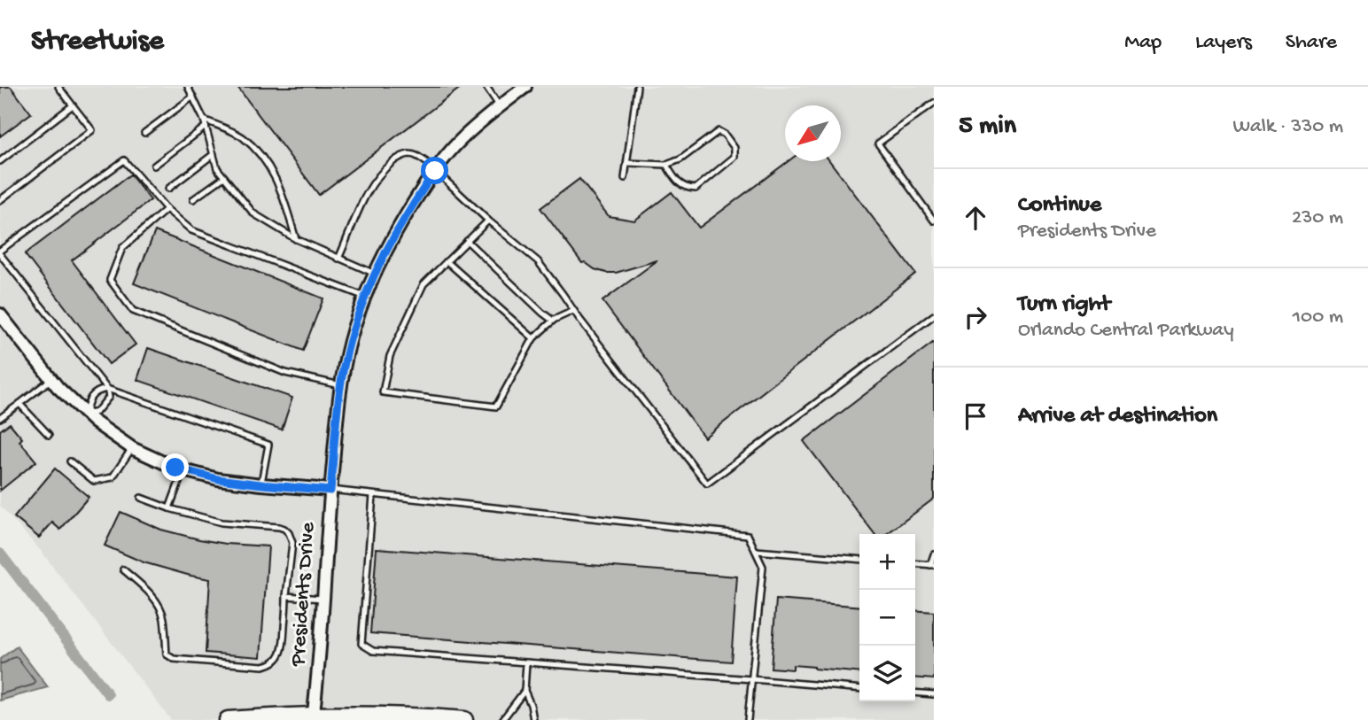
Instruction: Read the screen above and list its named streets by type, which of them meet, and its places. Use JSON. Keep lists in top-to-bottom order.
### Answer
{
  "streets": {
    "street": ["Presidents Drive"]
  },
  "north": "bottom left",
  "page": {
    "header": "Streetwise",
    "nav": ["Map", "Layers", "Share"],
    "heading": ["5 min", "Walk · 330 m"],
    "list": [
      ["Continue", "Presidents Drive", "230 m"],
      ["Turn right", "Orlando Central Parkway", "100 m"],
      "Arrive at destination"
    ],
    "map_buttons": ["+", "−"]
  }
}
